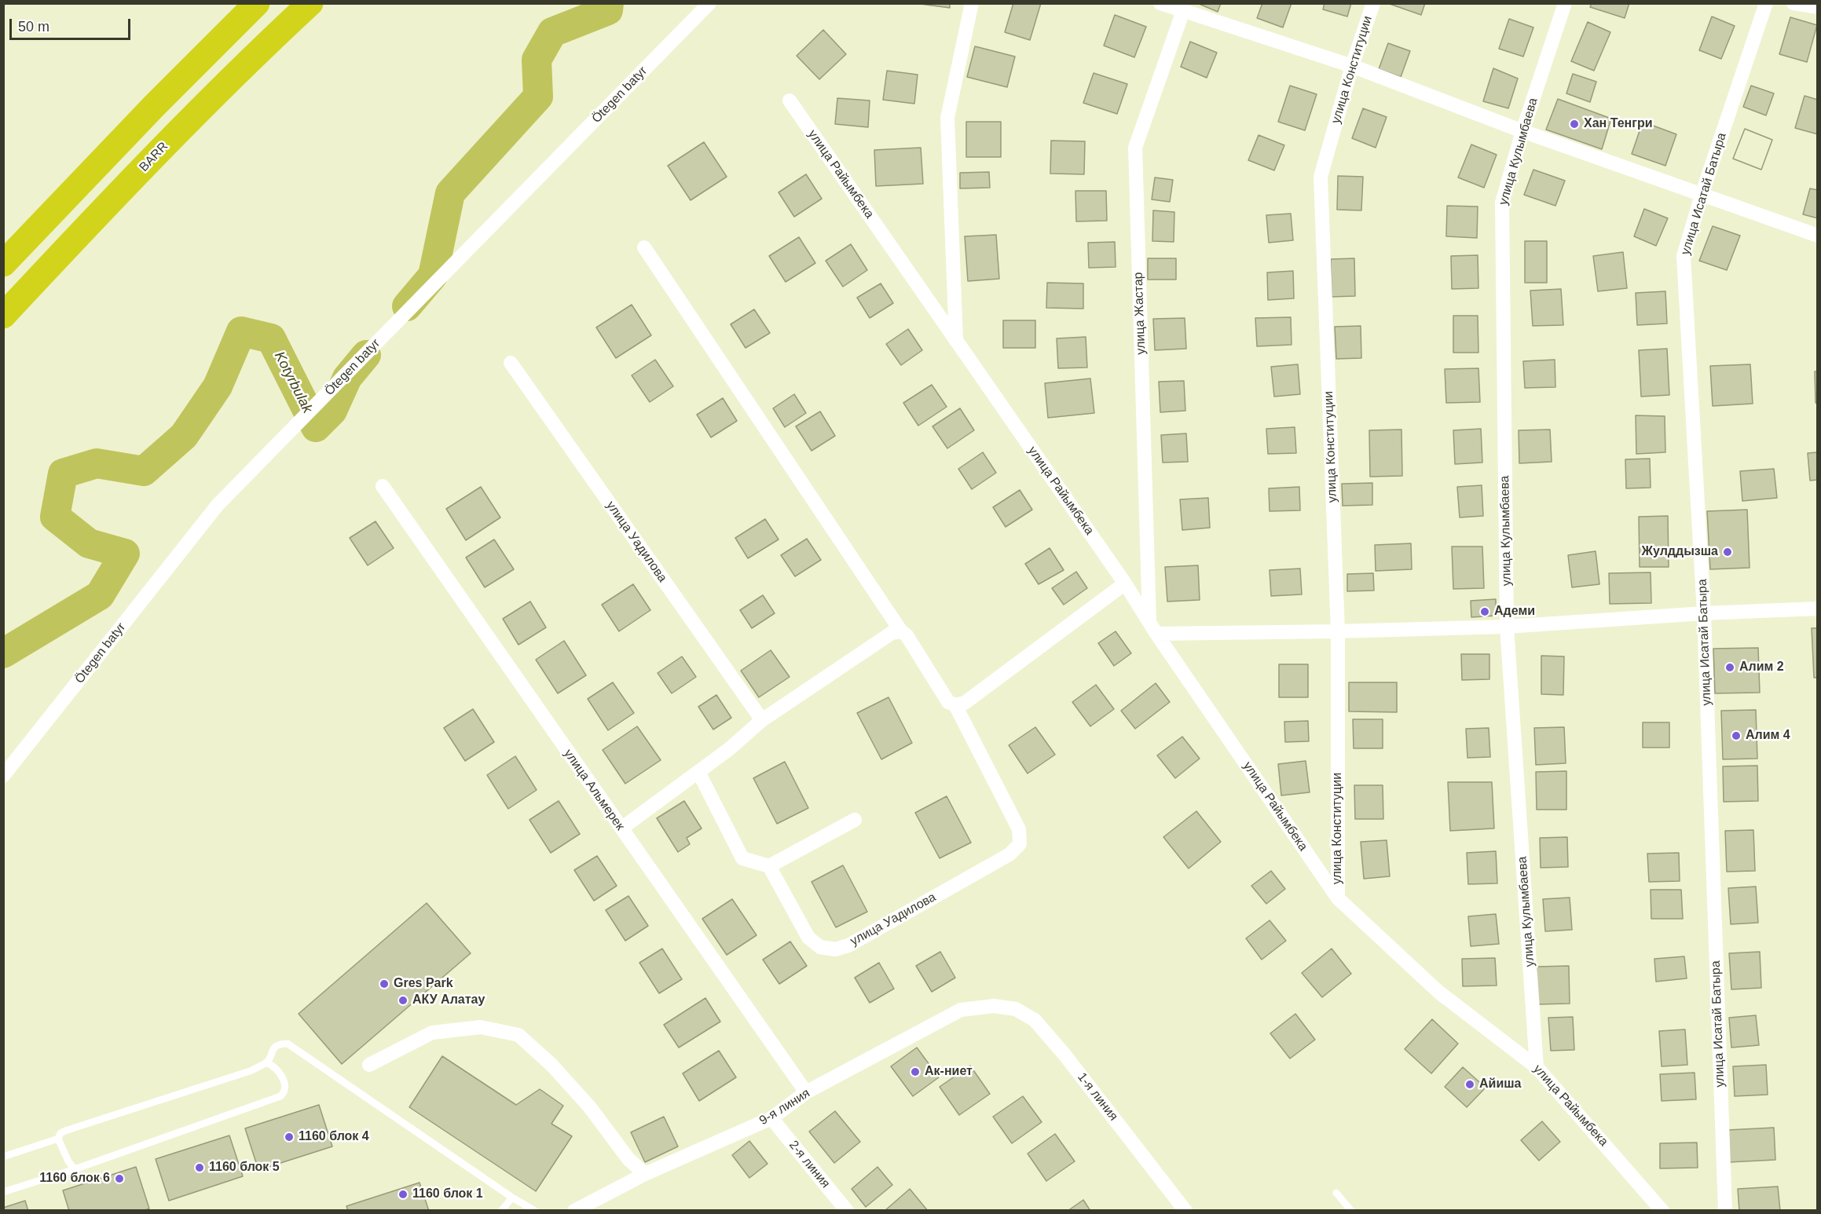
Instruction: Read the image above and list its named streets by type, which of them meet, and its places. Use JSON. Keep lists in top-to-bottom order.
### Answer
{
  "streets": {
    "highway": ["BARR"],
    "street": [
      "улица Конституции",
      "Ötegen batyr",
      "улица Кулымбаева",
      "улица Райымбека",
      "улица Исатай Батыра",
      "улица Жастар",
      "улица Уадилова",
      "улица Альмерек",
      "1-я линия",
      "9-я линия",
      "2-я линия"
    ]
  },
  "crossings": [
    ["улица Конституции", "улица Райымбека"],
    ["улица Кулымбаева", "улица Райымбека"],
    ["улица Райымбека", "улица Жастар"],
    ["улица Альмерек", "9-я линия"],
    ["1-я линия", "9-я линия"],
    ["9-я линия", "2-я линия"]
  ],
  "water": ["Kotyrbulak"],
  "places": [
    "Хан Тенгри",
    "Жулддызша",
    "Адеми",
    "Алим 2",
    "Алим 4",
    "Gres Park",
    "АКУ Алатау",
    "Ак-ниет",
    "Айиша",
    "1160 блок 4",
    "1160 блок 5",
    "1160 блок 6",
    "1160 блок 1"
  ],
  "scale_bar": "50 m"
}
